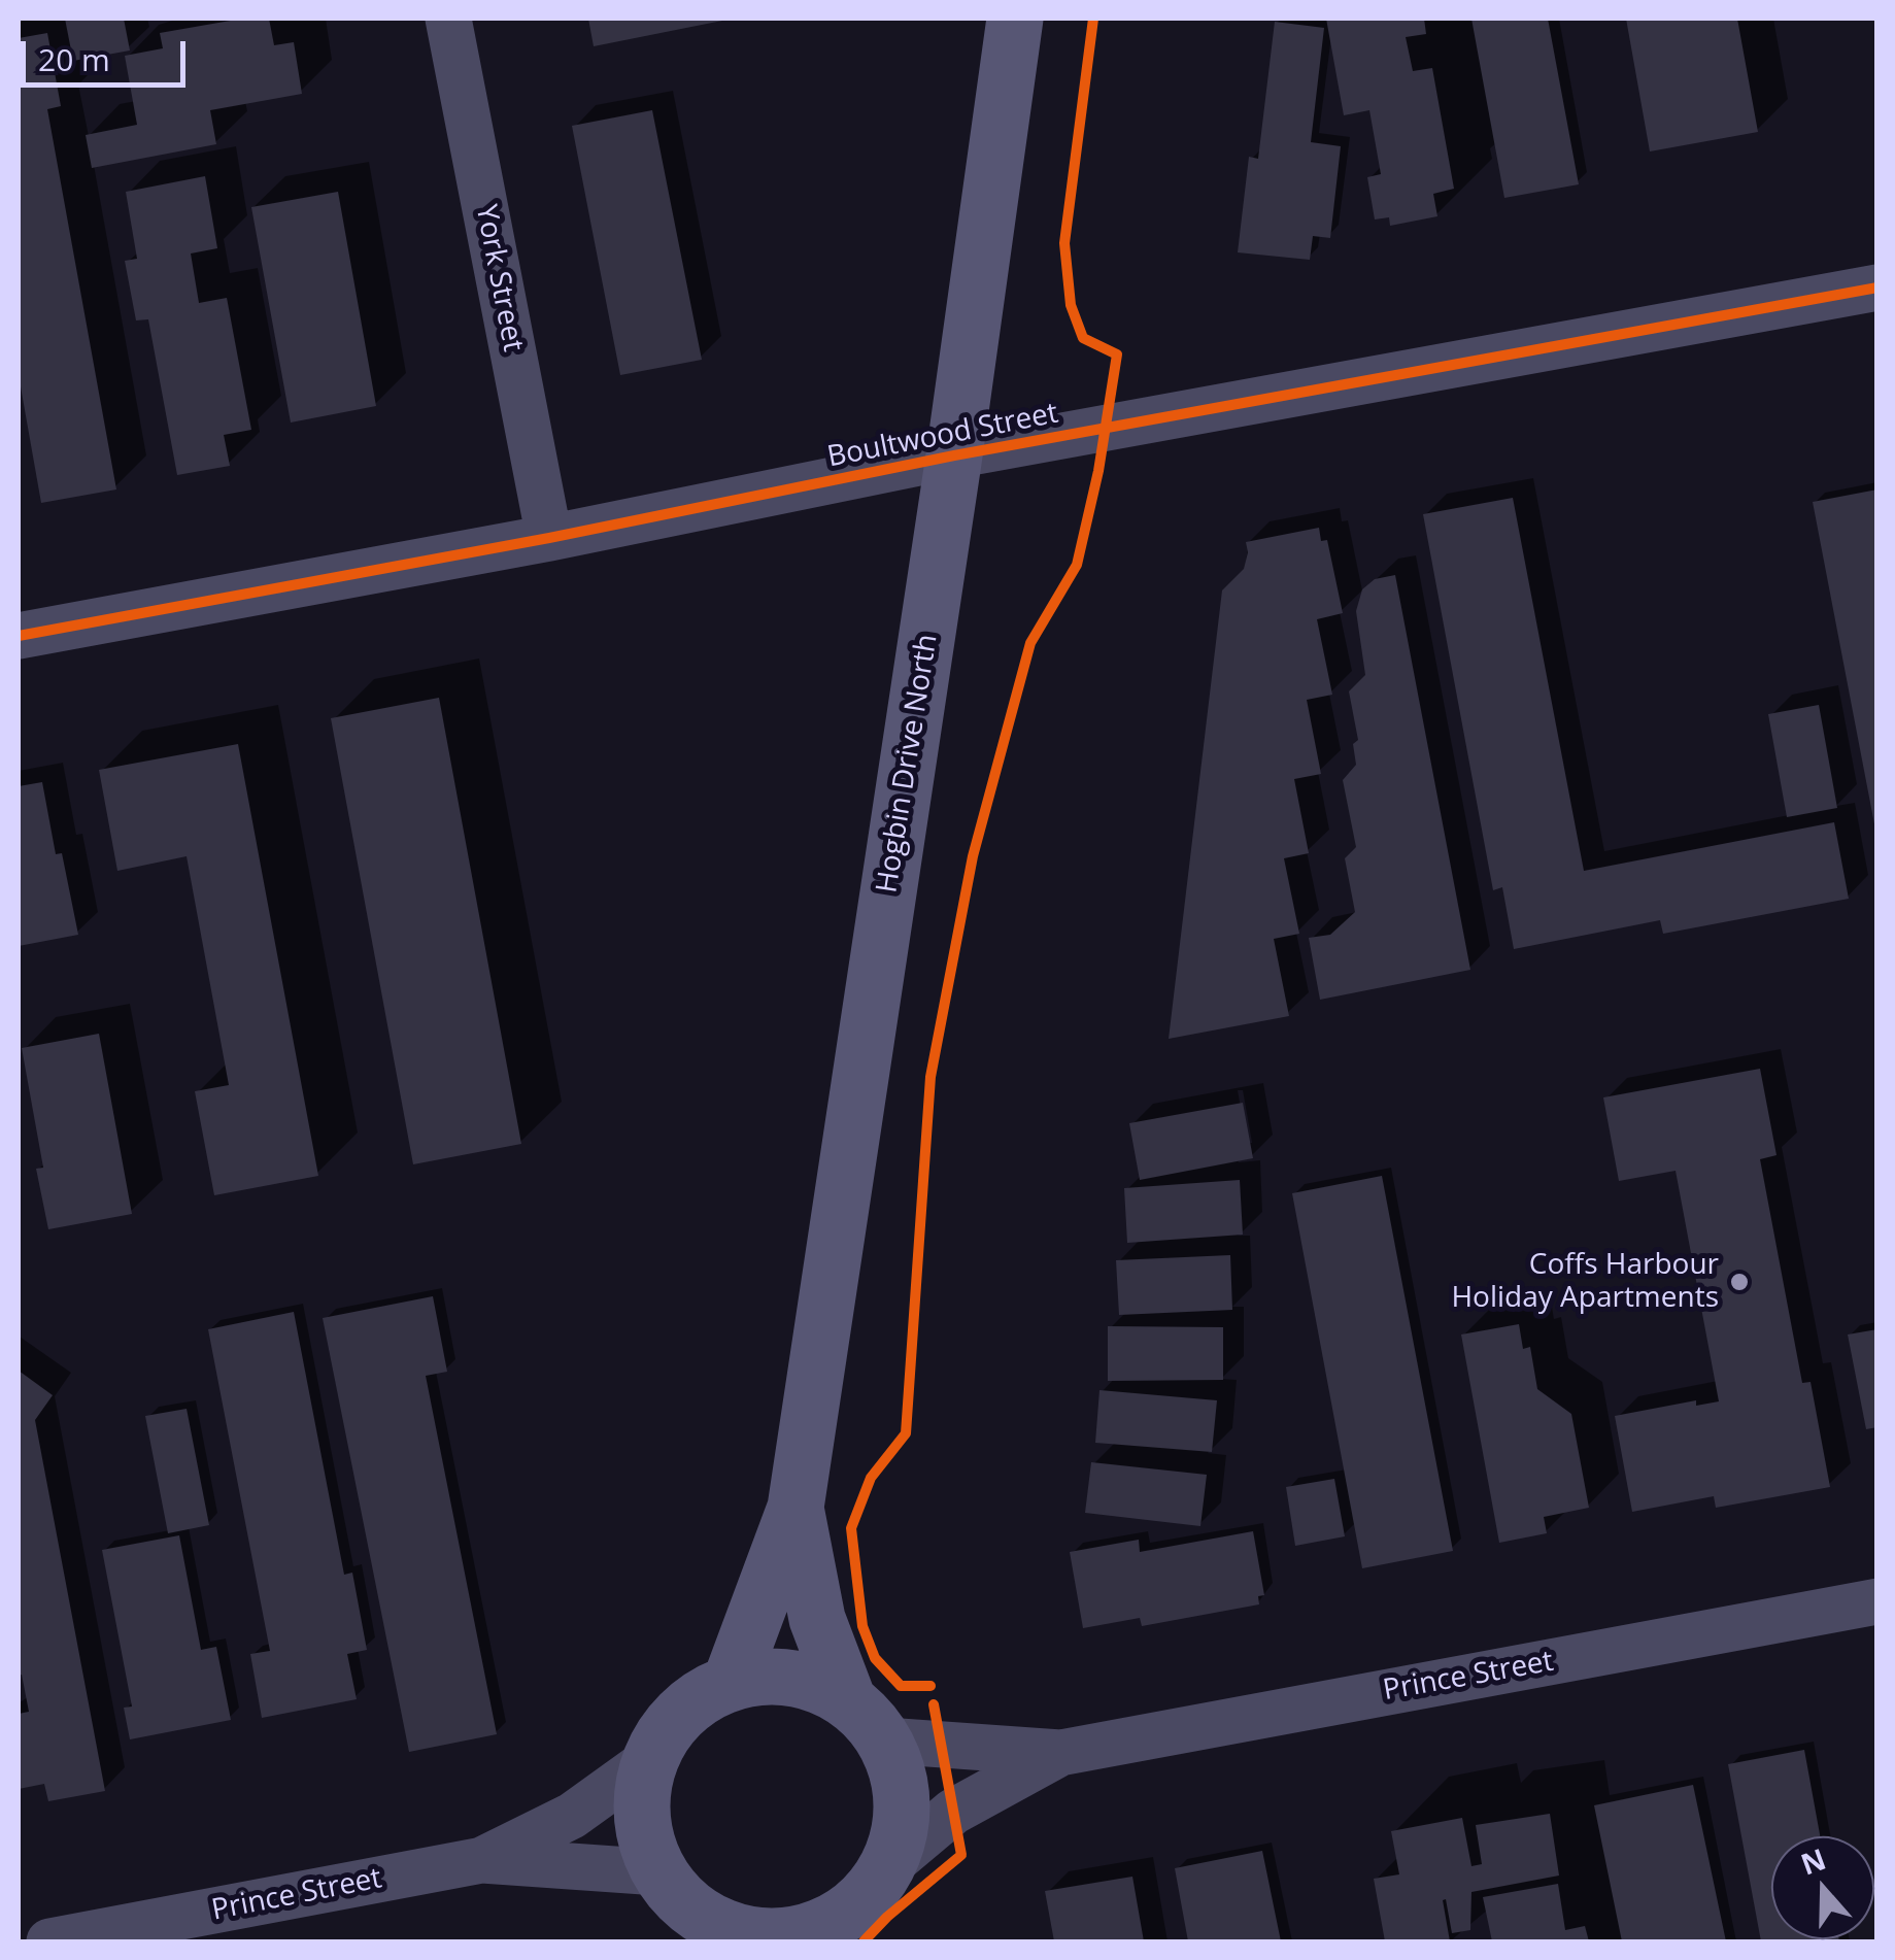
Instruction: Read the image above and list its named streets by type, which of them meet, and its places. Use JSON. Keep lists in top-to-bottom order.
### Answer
{
  "streets": {
    "main road": ["Hogbin Drive North"],
    "street": ["York Street", "Boultwood Street", "Prince Street"]
  },
  "crossings": [
    ["York Street", "Boultwood Street"],
    ["Boultwood Street", "Hogbin Drive North"],
    ["Hogbin Drive North", "Prince Street"]
  ],
  "places": ["Coffs Harbour Holiday Apartments"],
  "scale_bar": "20 m",
  "north": "top"
}
